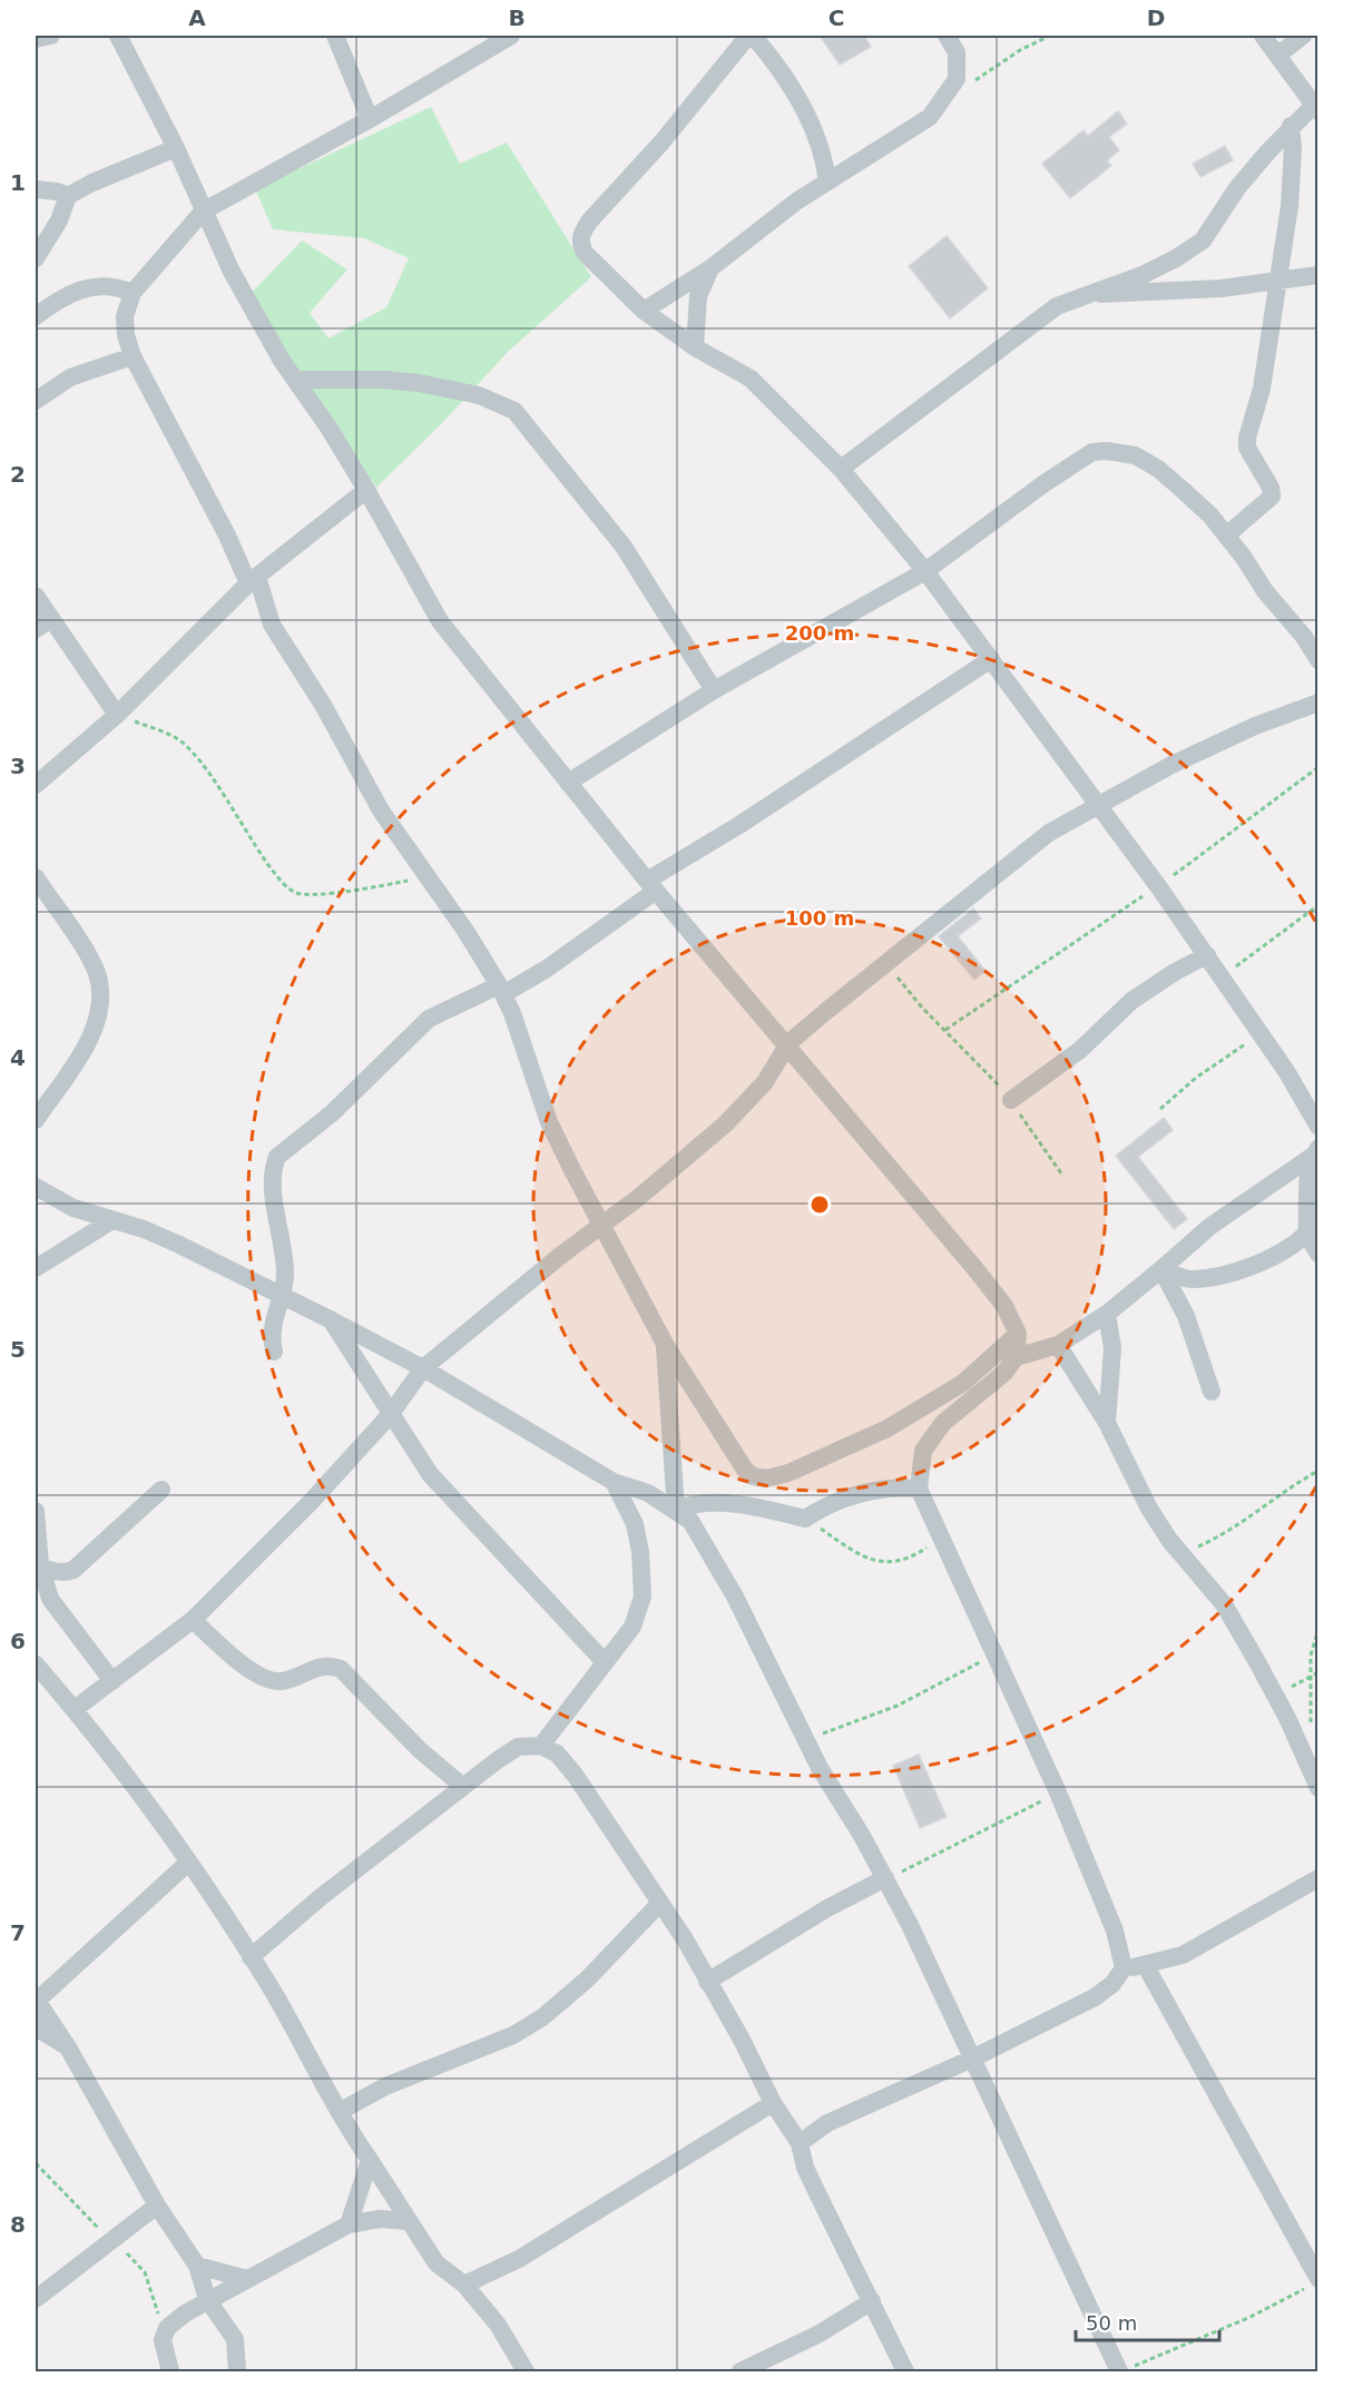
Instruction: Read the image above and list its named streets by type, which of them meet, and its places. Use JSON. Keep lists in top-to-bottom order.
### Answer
{
  "scale_bar": "50 m",
  "grid": {
    "columns": [
      "A",
      "B",
      "C",
      "D"
    ],
    "rows": [
      "1",
      "2",
      "3",
      "4",
      "5",
      "6",
      "7",
      "8"
    ]
  },
  "rings": ["200 m", "100 m"]
}
